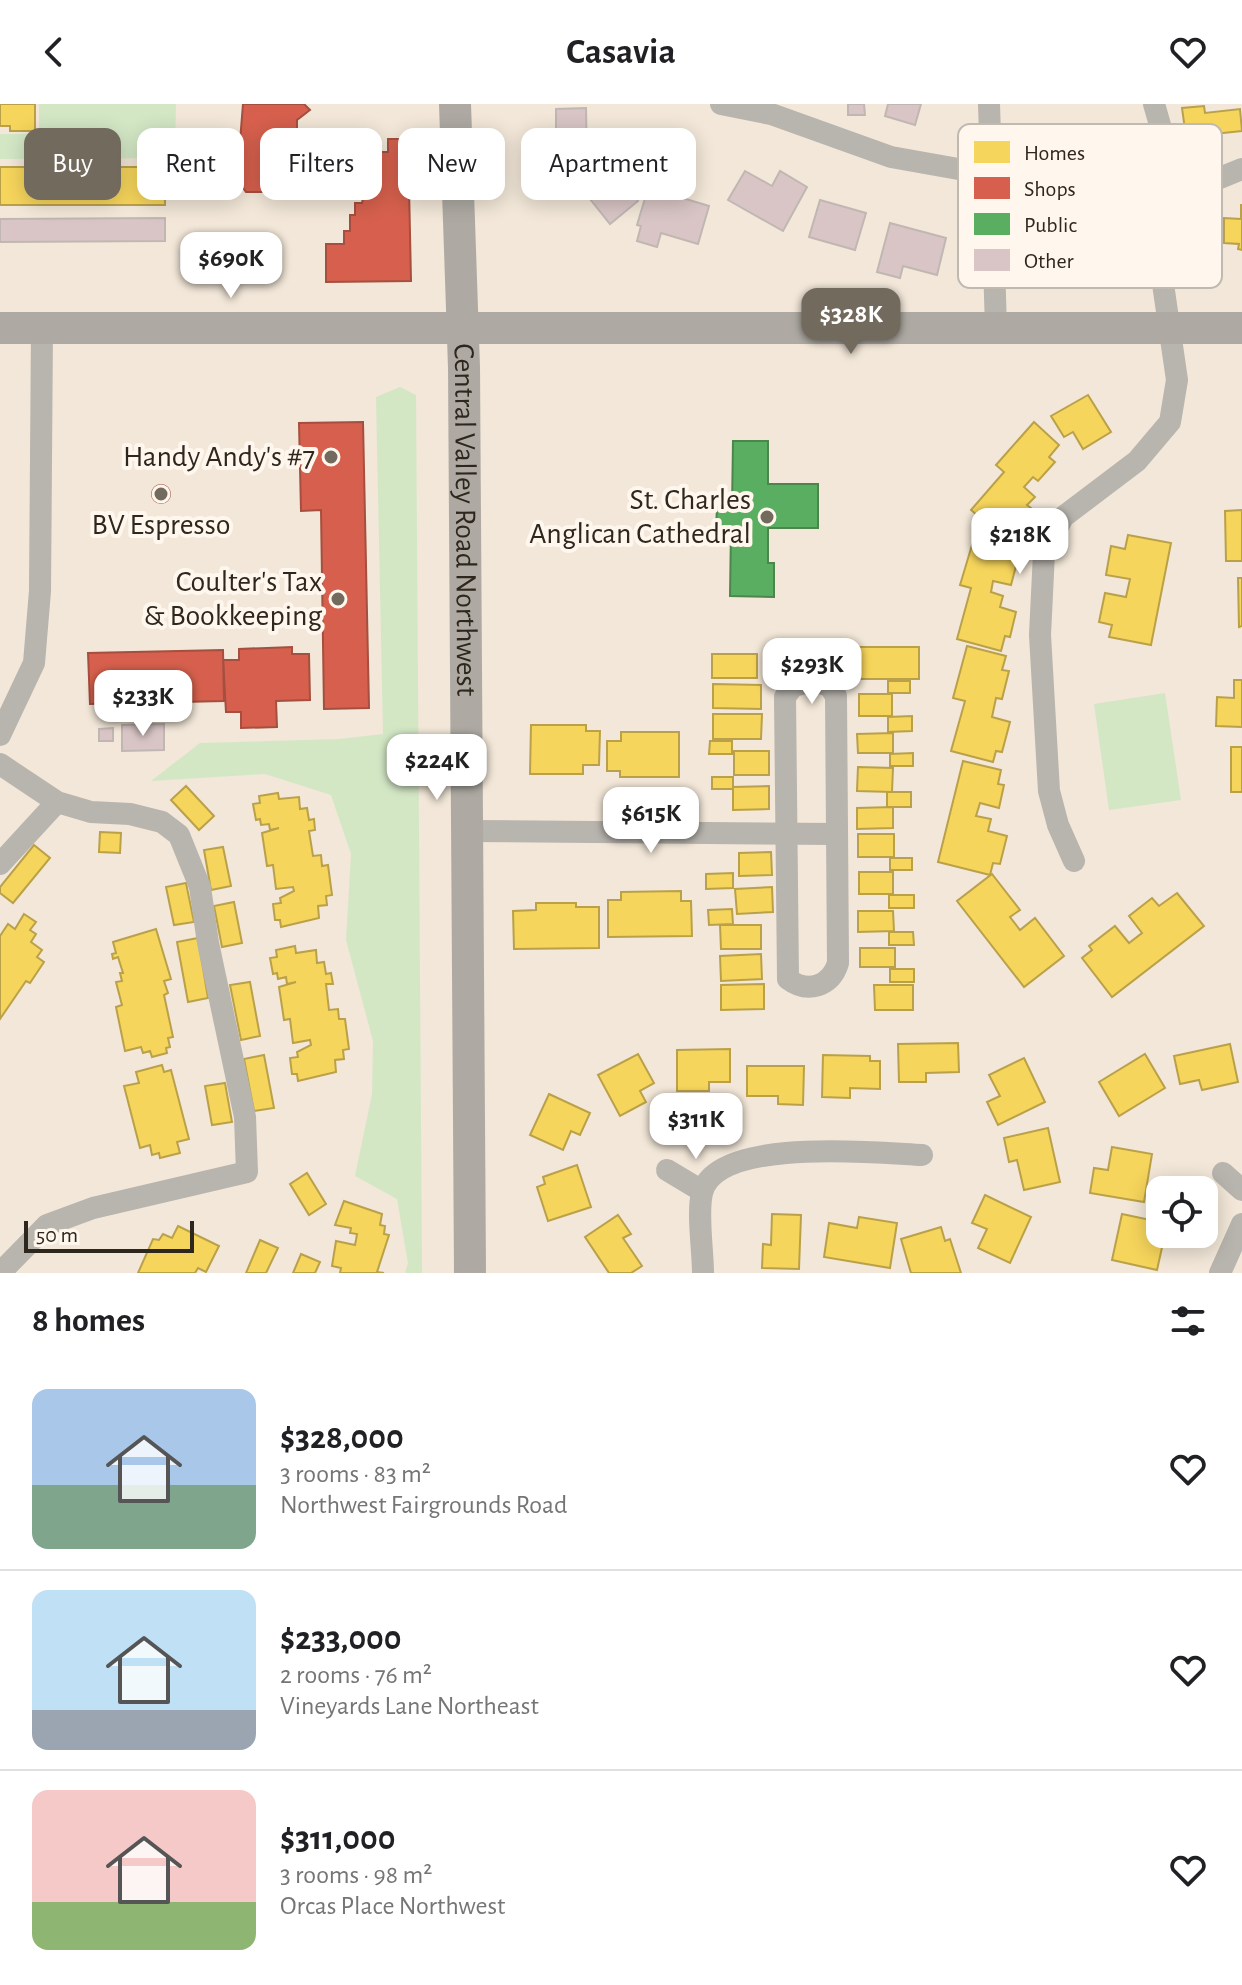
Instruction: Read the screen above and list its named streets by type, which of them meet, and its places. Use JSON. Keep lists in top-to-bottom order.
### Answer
{
  "streets": {
    "main road": ["Central Valley Road Northwest"]
  },
  "places": [
    "Handy Andy's #7",
    "BV Espresso",
    "St. Charles Anglican Cathedral",
    "Coulter's Tax & Bookkeeping"
  ],
  "legend": [
    "Homes",
    "Shops",
    "Public",
    "Other"
  ],
  "scale_bar": "50 m",
  "page": {
    "header": "Casavia",
    "chip": [
      "Buy",
      "Rent",
      "Filters",
      "New",
      "Apartment"
    ],
    "price": [
      "$690K",
      "$328K",
      "$218K",
      "$293K",
      "$233K",
      "$224K",
      "$615K",
      "$311K"
    ],
    "scale": "50 m",
    "heading": "8 homes",
    "list": [
      {
        "name": "$328,000",
        "note": "3 rooms · 83 m² · Northwest Fairgrounds Road"
      },
      {
        "name": "$233,000",
        "note": "2 rooms · 76 m² · Vineyards Lane Northeast"
      },
      {
        "name": "$311,000",
        "note": "3 rooms · 98 m² · Orcas Place Northwest"
      }
    ]
  }
}
